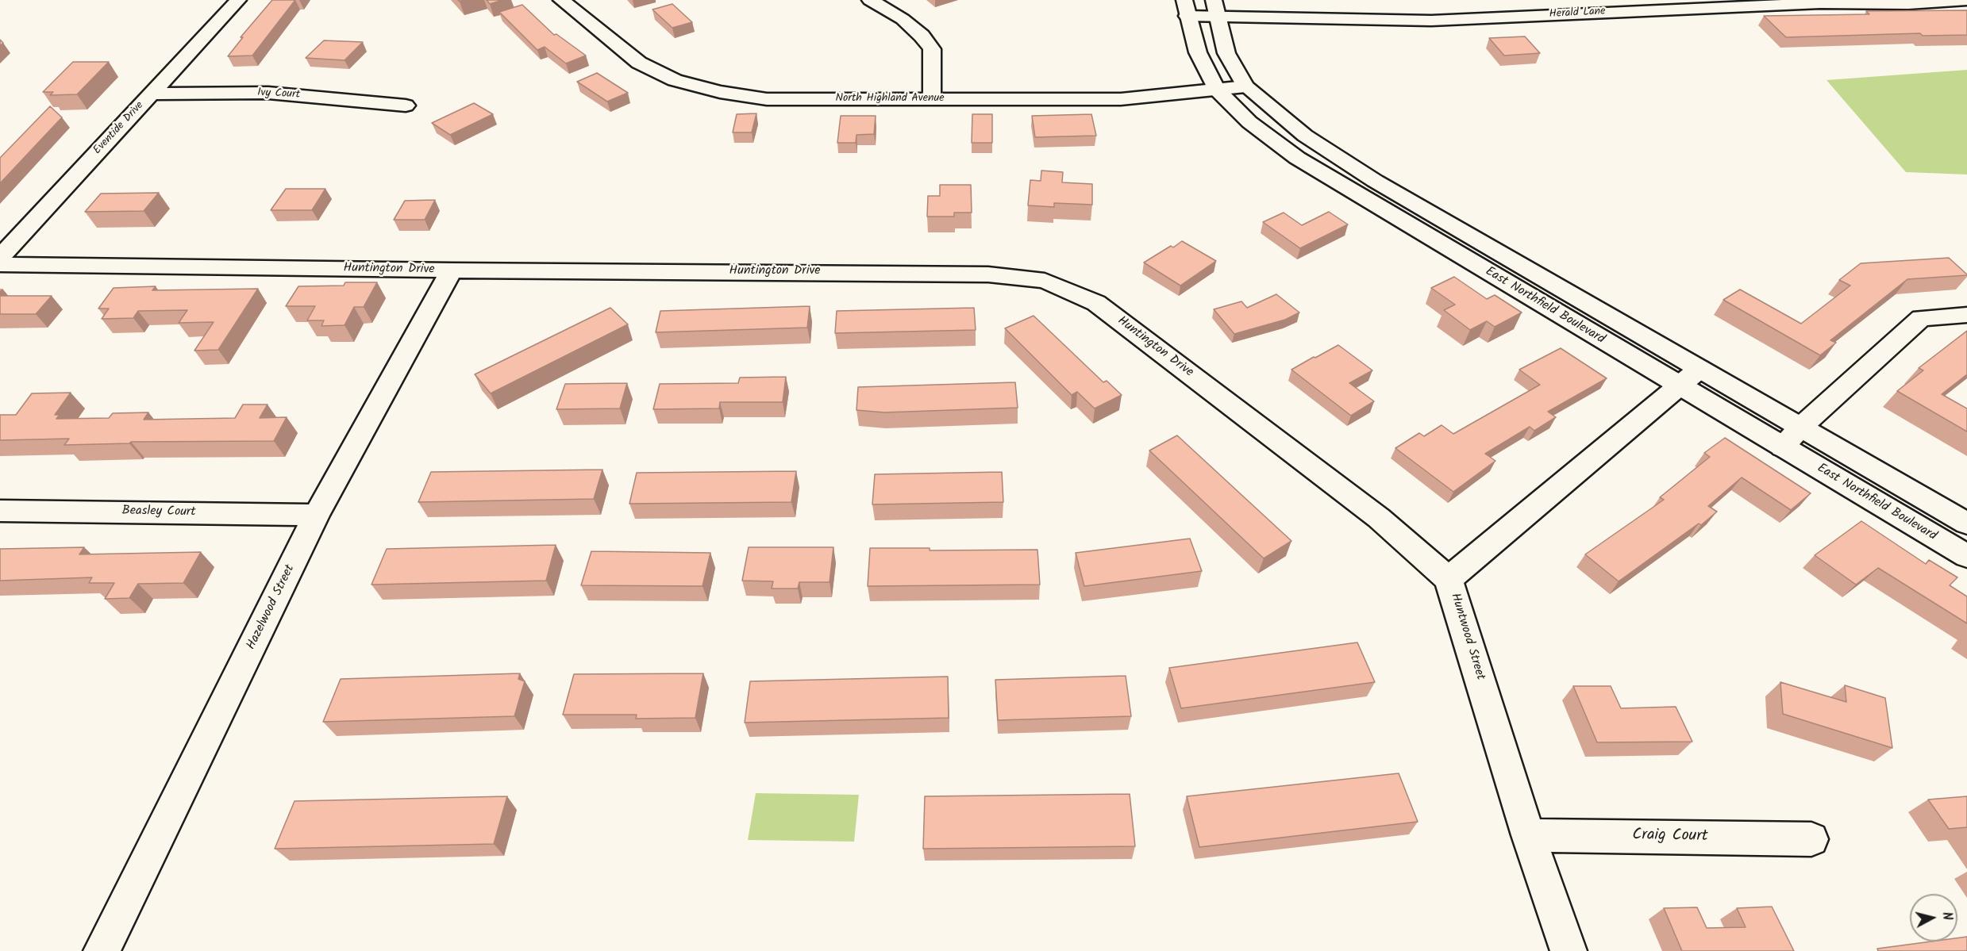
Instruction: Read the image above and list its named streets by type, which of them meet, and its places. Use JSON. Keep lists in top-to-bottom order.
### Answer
{
  "streets": {
    "street": [
      "Herald Lane",
      "Ivy Court",
      "North Highland Avenue",
      "Eventide Drive",
      "Huntington Drive",
      "East Northfield Boulevard",
      "Beasley Court",
      "Hazelwood Street",
      "Huntwood Street",
      "Craig Court"
    ]
  },
  "crossings": [
    ["Herald Lane", "East Northfield Boulevard"],
    ["Ivy Court", "Eventide Drive"],
    ["North Highland Avenue", "East Northfield Boulevard"],
    ["Huntington Drive", "Hazelwood Street"],
    ["Huntington Drive", "Huntwood Street"],
    ["East Northfield Boulevard", "Huntwood Street"],
    ["Beasley Court", "Hazelwood Street"],
    ["Huntwood Street", "Craig Court"]
  ],
  "north": "right"
}
